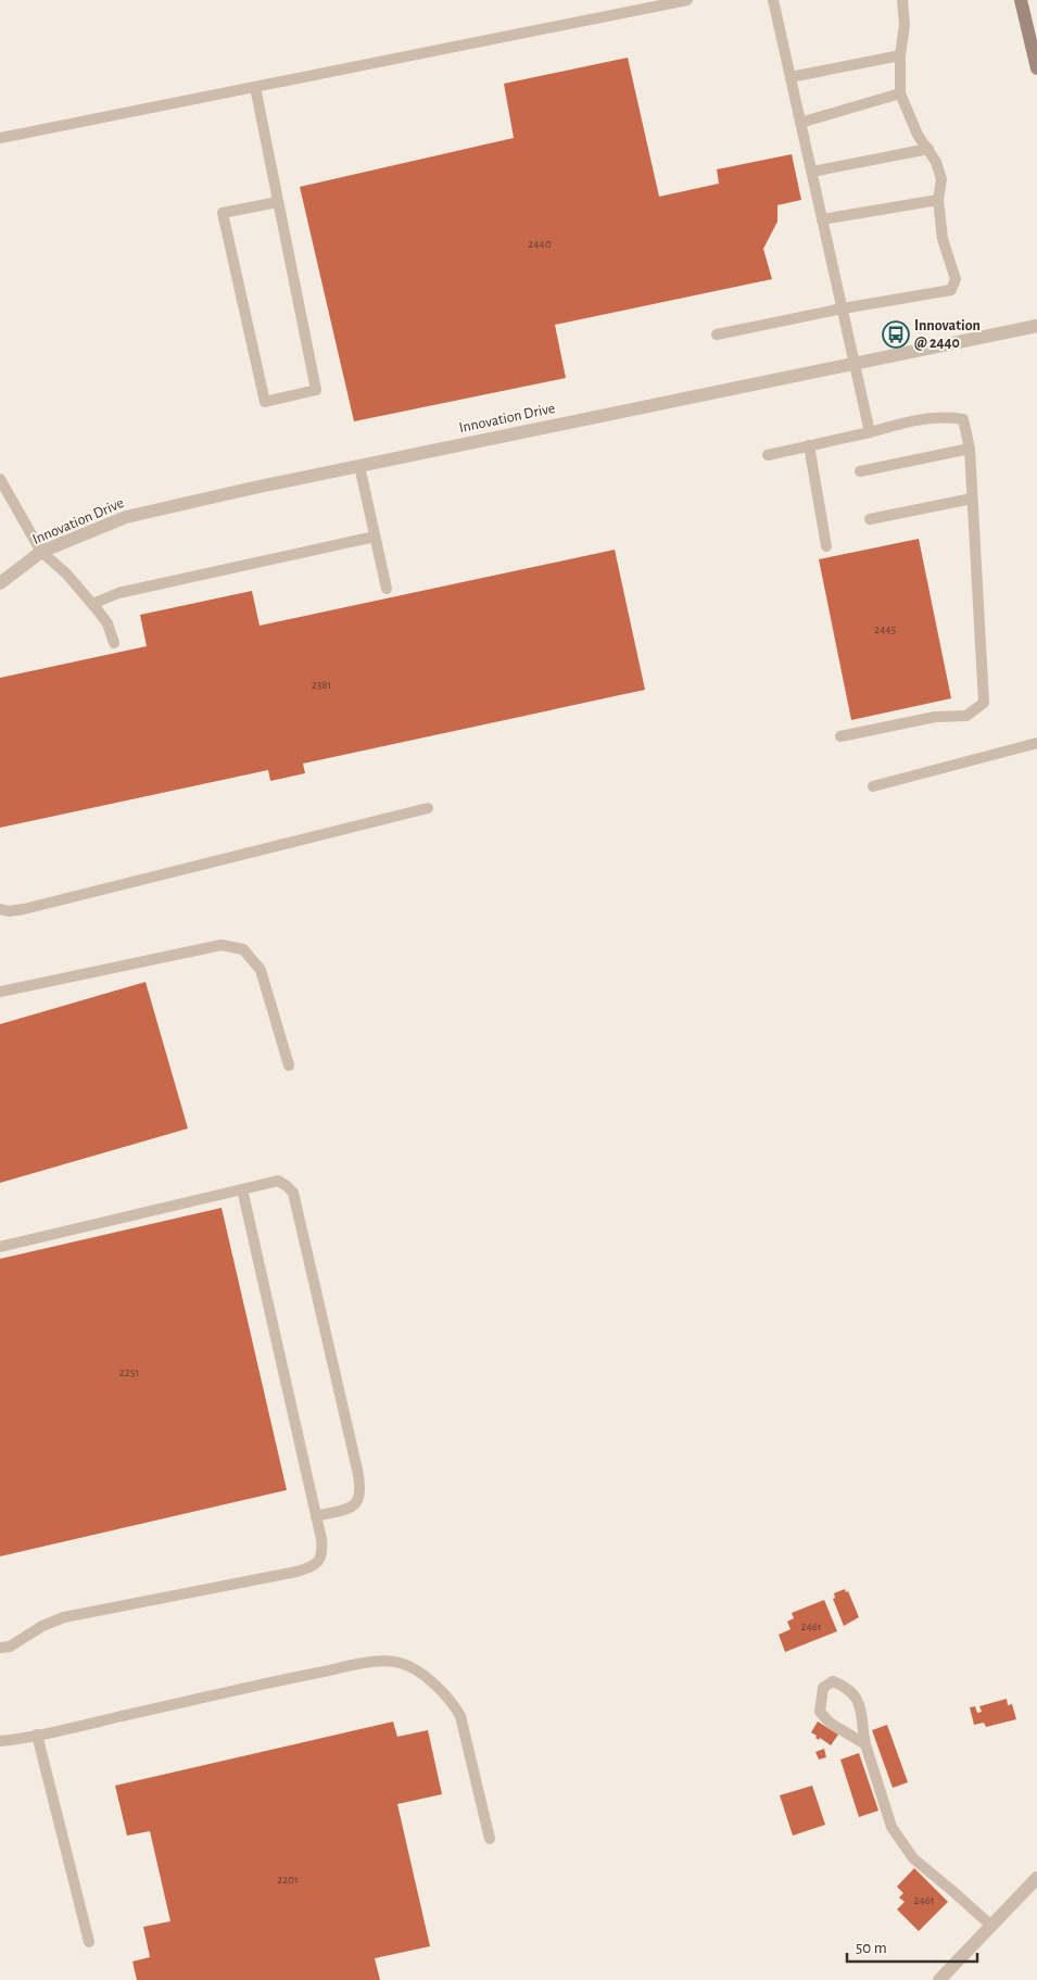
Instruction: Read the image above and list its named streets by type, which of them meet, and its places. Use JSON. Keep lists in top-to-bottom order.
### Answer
{
  "streets": {
    "street": ["Innovation Drive"]
  },
  "places": {
    "bus stop": ["Innovation @ 2440"]
  },
  "house_numbers": [
    "2440",
    "2445",
    "2381",
    "2251",
    "2461",
    "2201",
    "2461"
  ],
  "scale_bar": "50 m"
}
